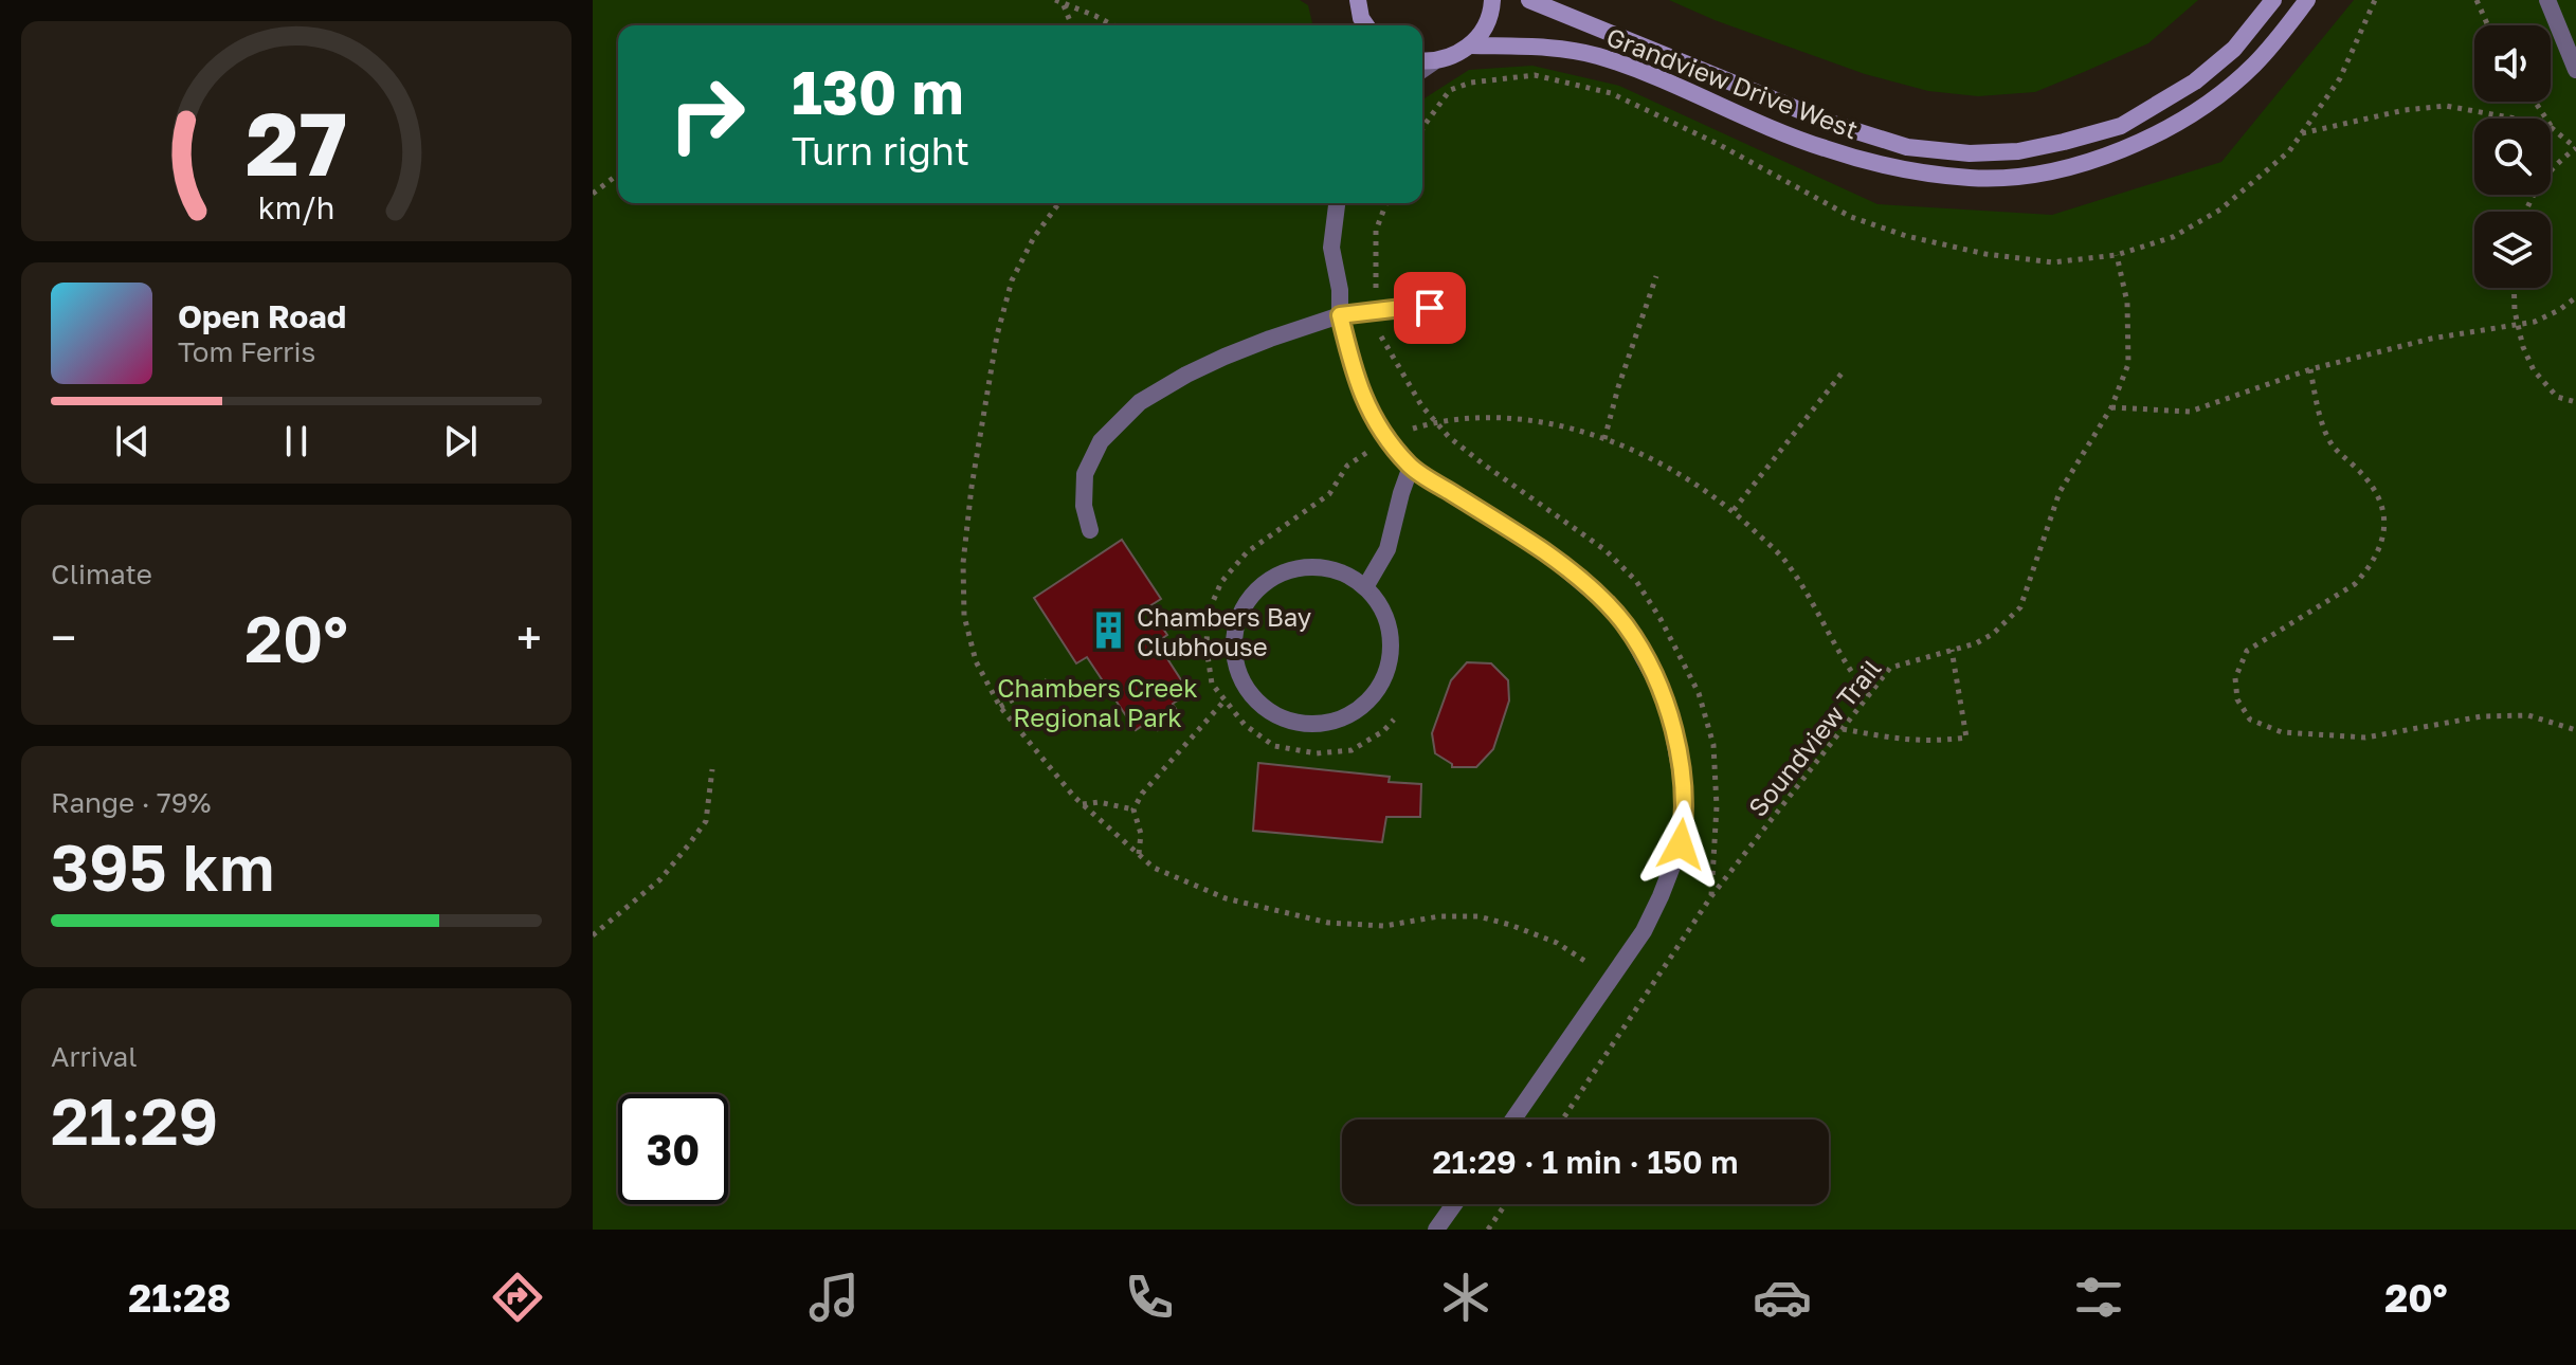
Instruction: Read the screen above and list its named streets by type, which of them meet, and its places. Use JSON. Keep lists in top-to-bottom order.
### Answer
{
  "streets": {
    "street": ["Grandview Drive West"],
    "path": ["Soundview Trail"]
  },
  "parks": ["Chambers Creek Regional Park"],
  "places": {
    "building": ["Chambers Bay Clubhouse"]
  },
  "page": {
    "turn": ["130 m", "Turn right"],
    "song": ["Open Road", "Tom Ferris"],
    "tile": [
      "Climate",
      ["Range · 79%", "395 km"],
      ["Arrival", "21:29"]
    ],
    "heat": ["−", "20°", "+"],
    "limit": "30",
    "trip": "21:29 · 1 min · 150 m",
    "tabs": ["21:28", "20°"],
    "gauge": ["27", "km/h"]
  }
}
